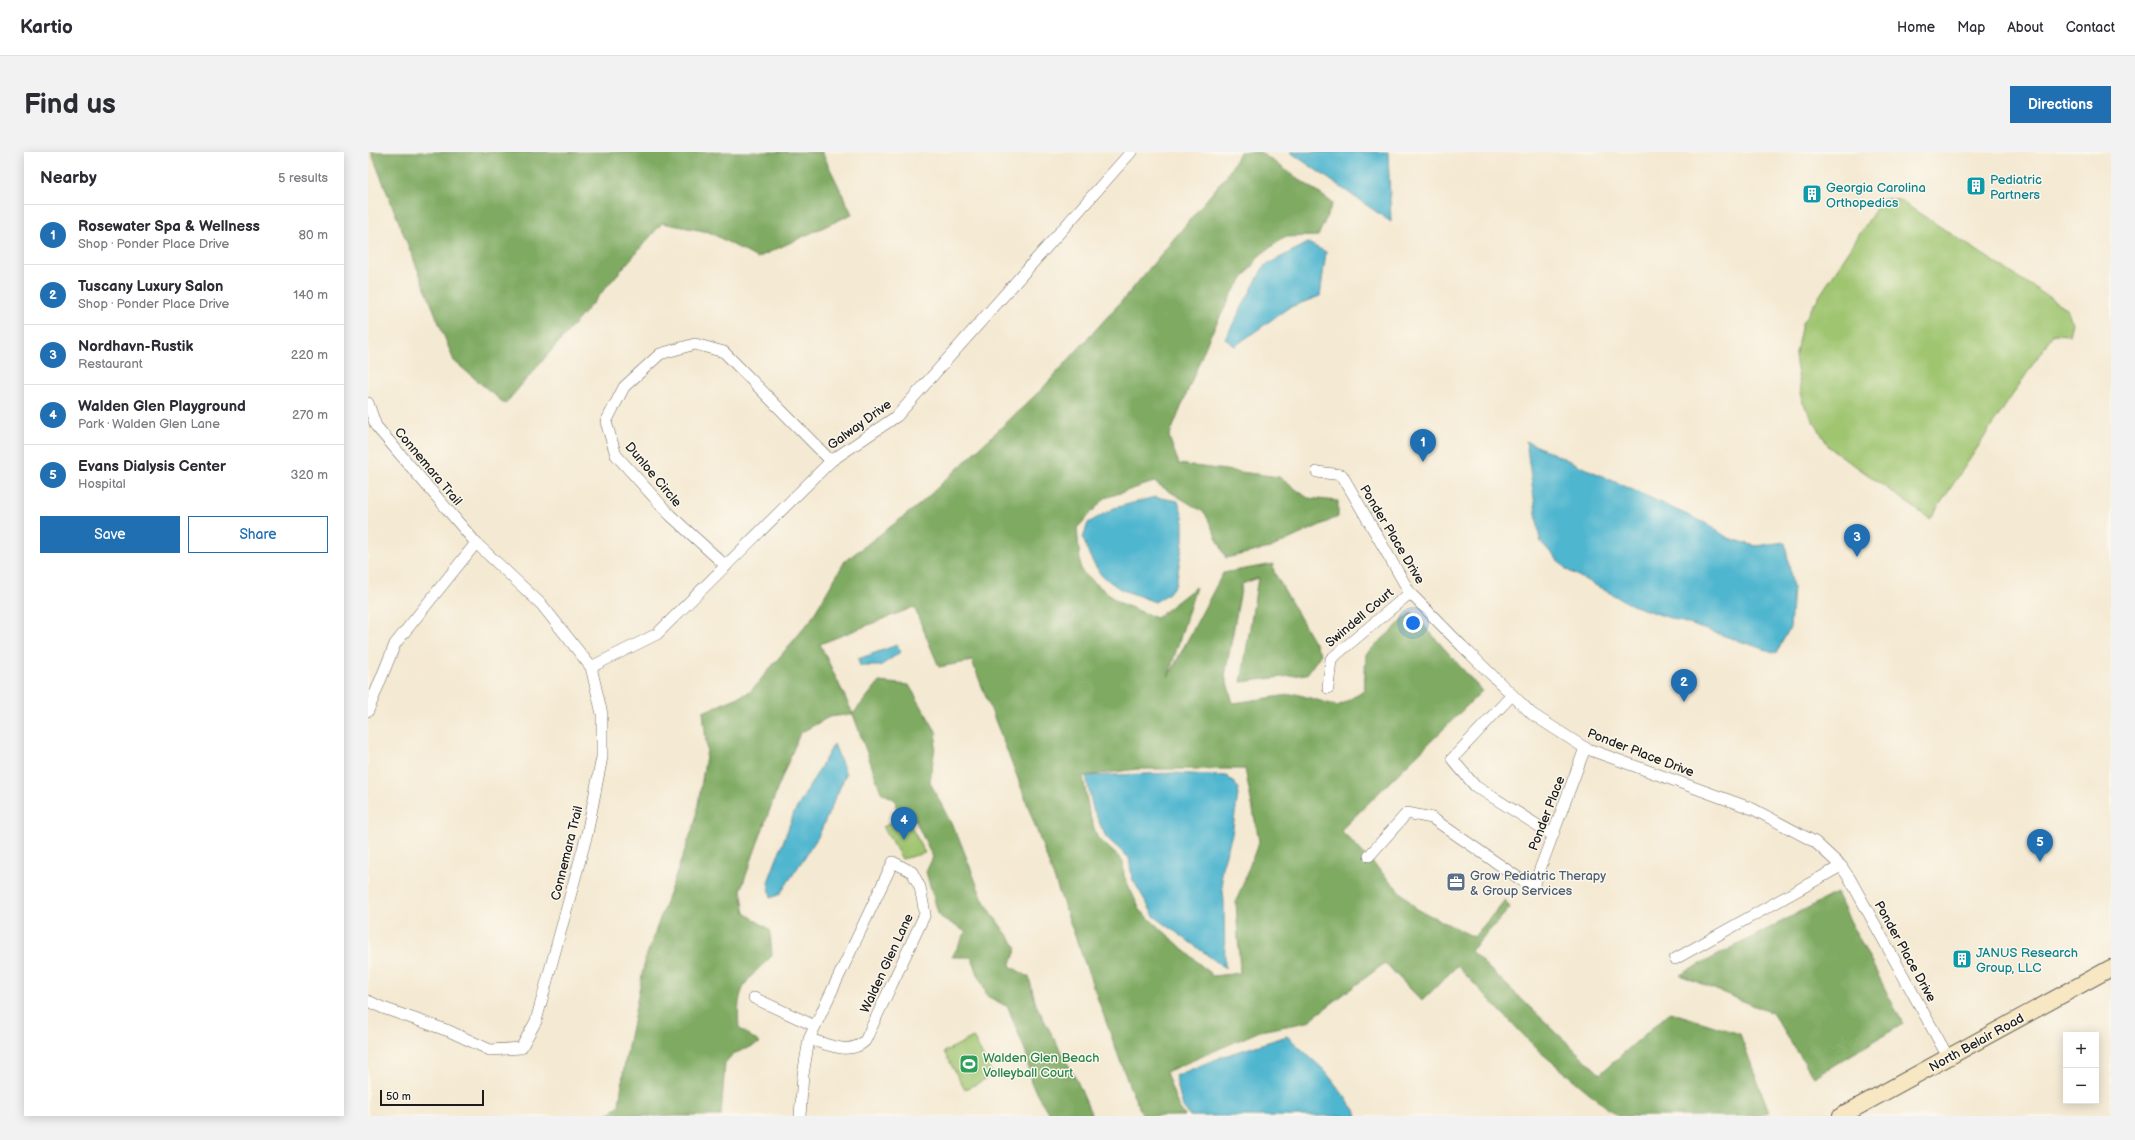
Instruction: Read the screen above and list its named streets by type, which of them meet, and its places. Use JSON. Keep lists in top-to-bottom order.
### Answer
{
  "streets": {
    "main road": ["North Belair Road"],
    "street": [
      "Galway Drive",
      "Connemara Trail",
      "Dunloe Circle",
      "Ponder Place Drive",
      "Swindell Court",
      "Ponder Place",
      "Walden Glen Lane"
    ]
  },
  "crossings": [
    ["Galway Drive", "Connemara Trail"],
    ["Galway Drive", "Dunloe Circle"],
    ["Ponder Place Drive", "Swindell Court"],
    ["Ponder Place Drive", "Ponder Place"],
    ["Ponder Place Drive", "North Belair Road"]
  ],
  "places": {
    "building": ["Pediatric Partners", "Georgia Carolina Orthopedics", "JANUS Research Group, LLC"],
    "office": ["Grow Pediatric Therapy & Group Services"],
    "sports": ["Walden Glen Beach Volleyball Court"]
  },
  "scale_bar": "50 m",
  "page": {
    "header": "Kartio",
    "nav": [
      "Home",
      "Map",
      "About",
      "Contact"
    ],
    "buttons": [
      "Directions",
      ["Save", "Share"]
    ],
    "title": "Find us",
    "heading": ["Nearby", "5 results"],
    "list": [
      {
        "mark": "1",
        "name": "Rosewater Spa & Wellness",
        "note": "Shop · Ponder Place Drive",
        "value": "80 m"
      },
      {
        "mark": "2",
        "name": "Tuscany Luxury Salon",
        "note": "Shop · Ponder Place Drive",
        "value": "140 m"
      },
      {
        "mark": "3",
        "name": "Nordhavn-Rustik",
        "note": "Restaurant",
        "value": "220 m"
      },
      {
        "mark": "4",
        "name": "Walden Glen Playground",
        "note": "Park · Walden Glen Lane",
        "value": "270 m"
      },
      {
        "mark": "5",
        "name": "Evans Dialysis Center",
        "note": "Hospital",
        "value": "320 m"
      }
    ],
    "pins": [
      "1",
      "3",
      "2",
      "4",
      "5"
    ],
    "map_buttons": ["+", "−"],
    "scale": "50 m"
  }
}
